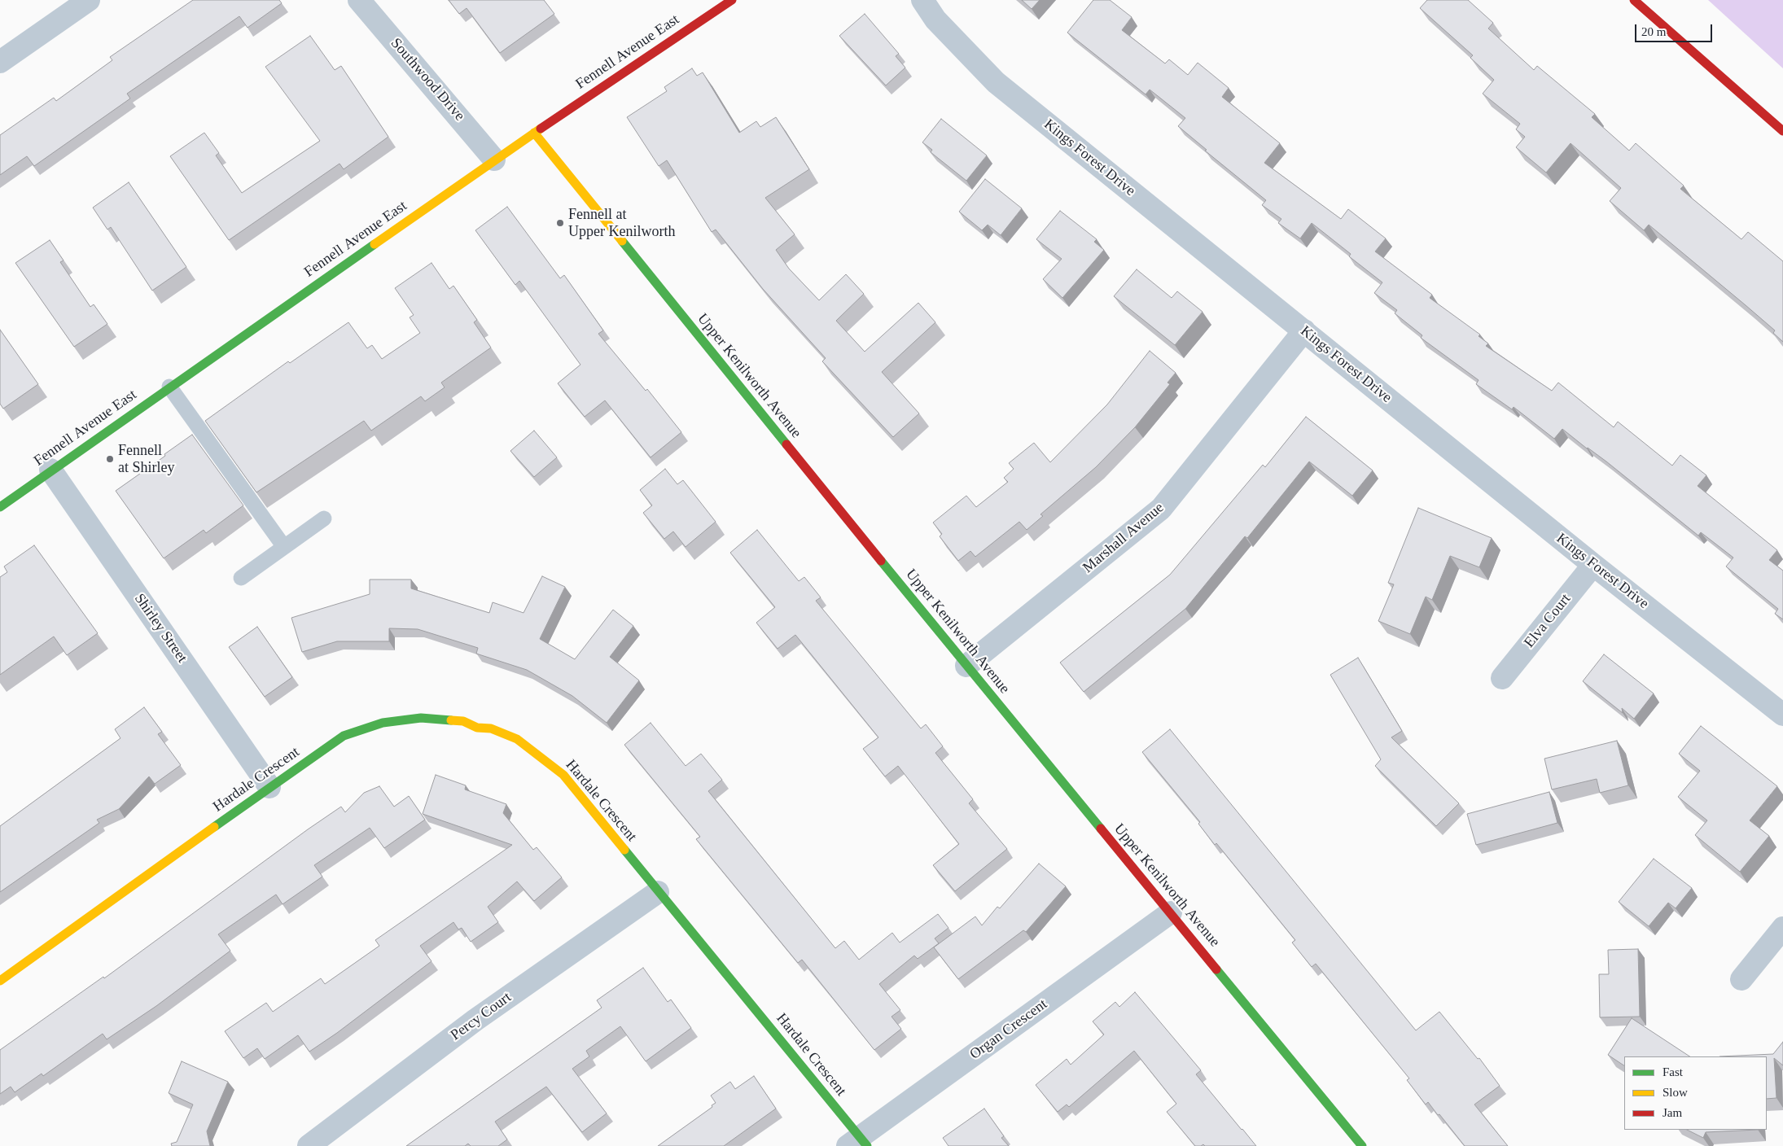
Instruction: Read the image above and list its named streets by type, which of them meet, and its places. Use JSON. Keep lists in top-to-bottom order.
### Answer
{
  "streets": {
    "street": [
      "Fennell Avenue East",
      "Southwood Drive",
      "Kings Forest Drive",
      "Upper Kenilworth Avenue",
      "Marshall Avenue",
      "Elva Court",
      "Shirley Street",
      "Hardale Crescent",
      "Percy Court",
      "Organ Crescent"
    ]
  },
  "crossings": [
    ["Fennell Avenue East", "Southwood Drive"],
    ["Fennell Avenue East", "Upper Kenilworth Avenue"],
    ["Fennell Avenue East", "Shirley Street"],
    ["Kings Forest Drive", "Marshall Avenue"],
    ["Kings Forest Drive", "Elva Court"],
    ["Upper Kenilworth Avenue", "Marshall Avenue"],
    ["Upper Kenilworth Avenue", "Organ Crescent"],
    ["Shirley Street", "Hardale Crescent"],
    ["Hardale Crescent", "Percy Court"],
    ["Hardale Crescent", "Organ Crescent"]
  ],
  "places": ["Fennell at Upper Kenilworth", "Fennell at Shirley"],
  "legend": ["Fast", "Slow", "Jam"],
  "scale_bar": "20 m"
}
